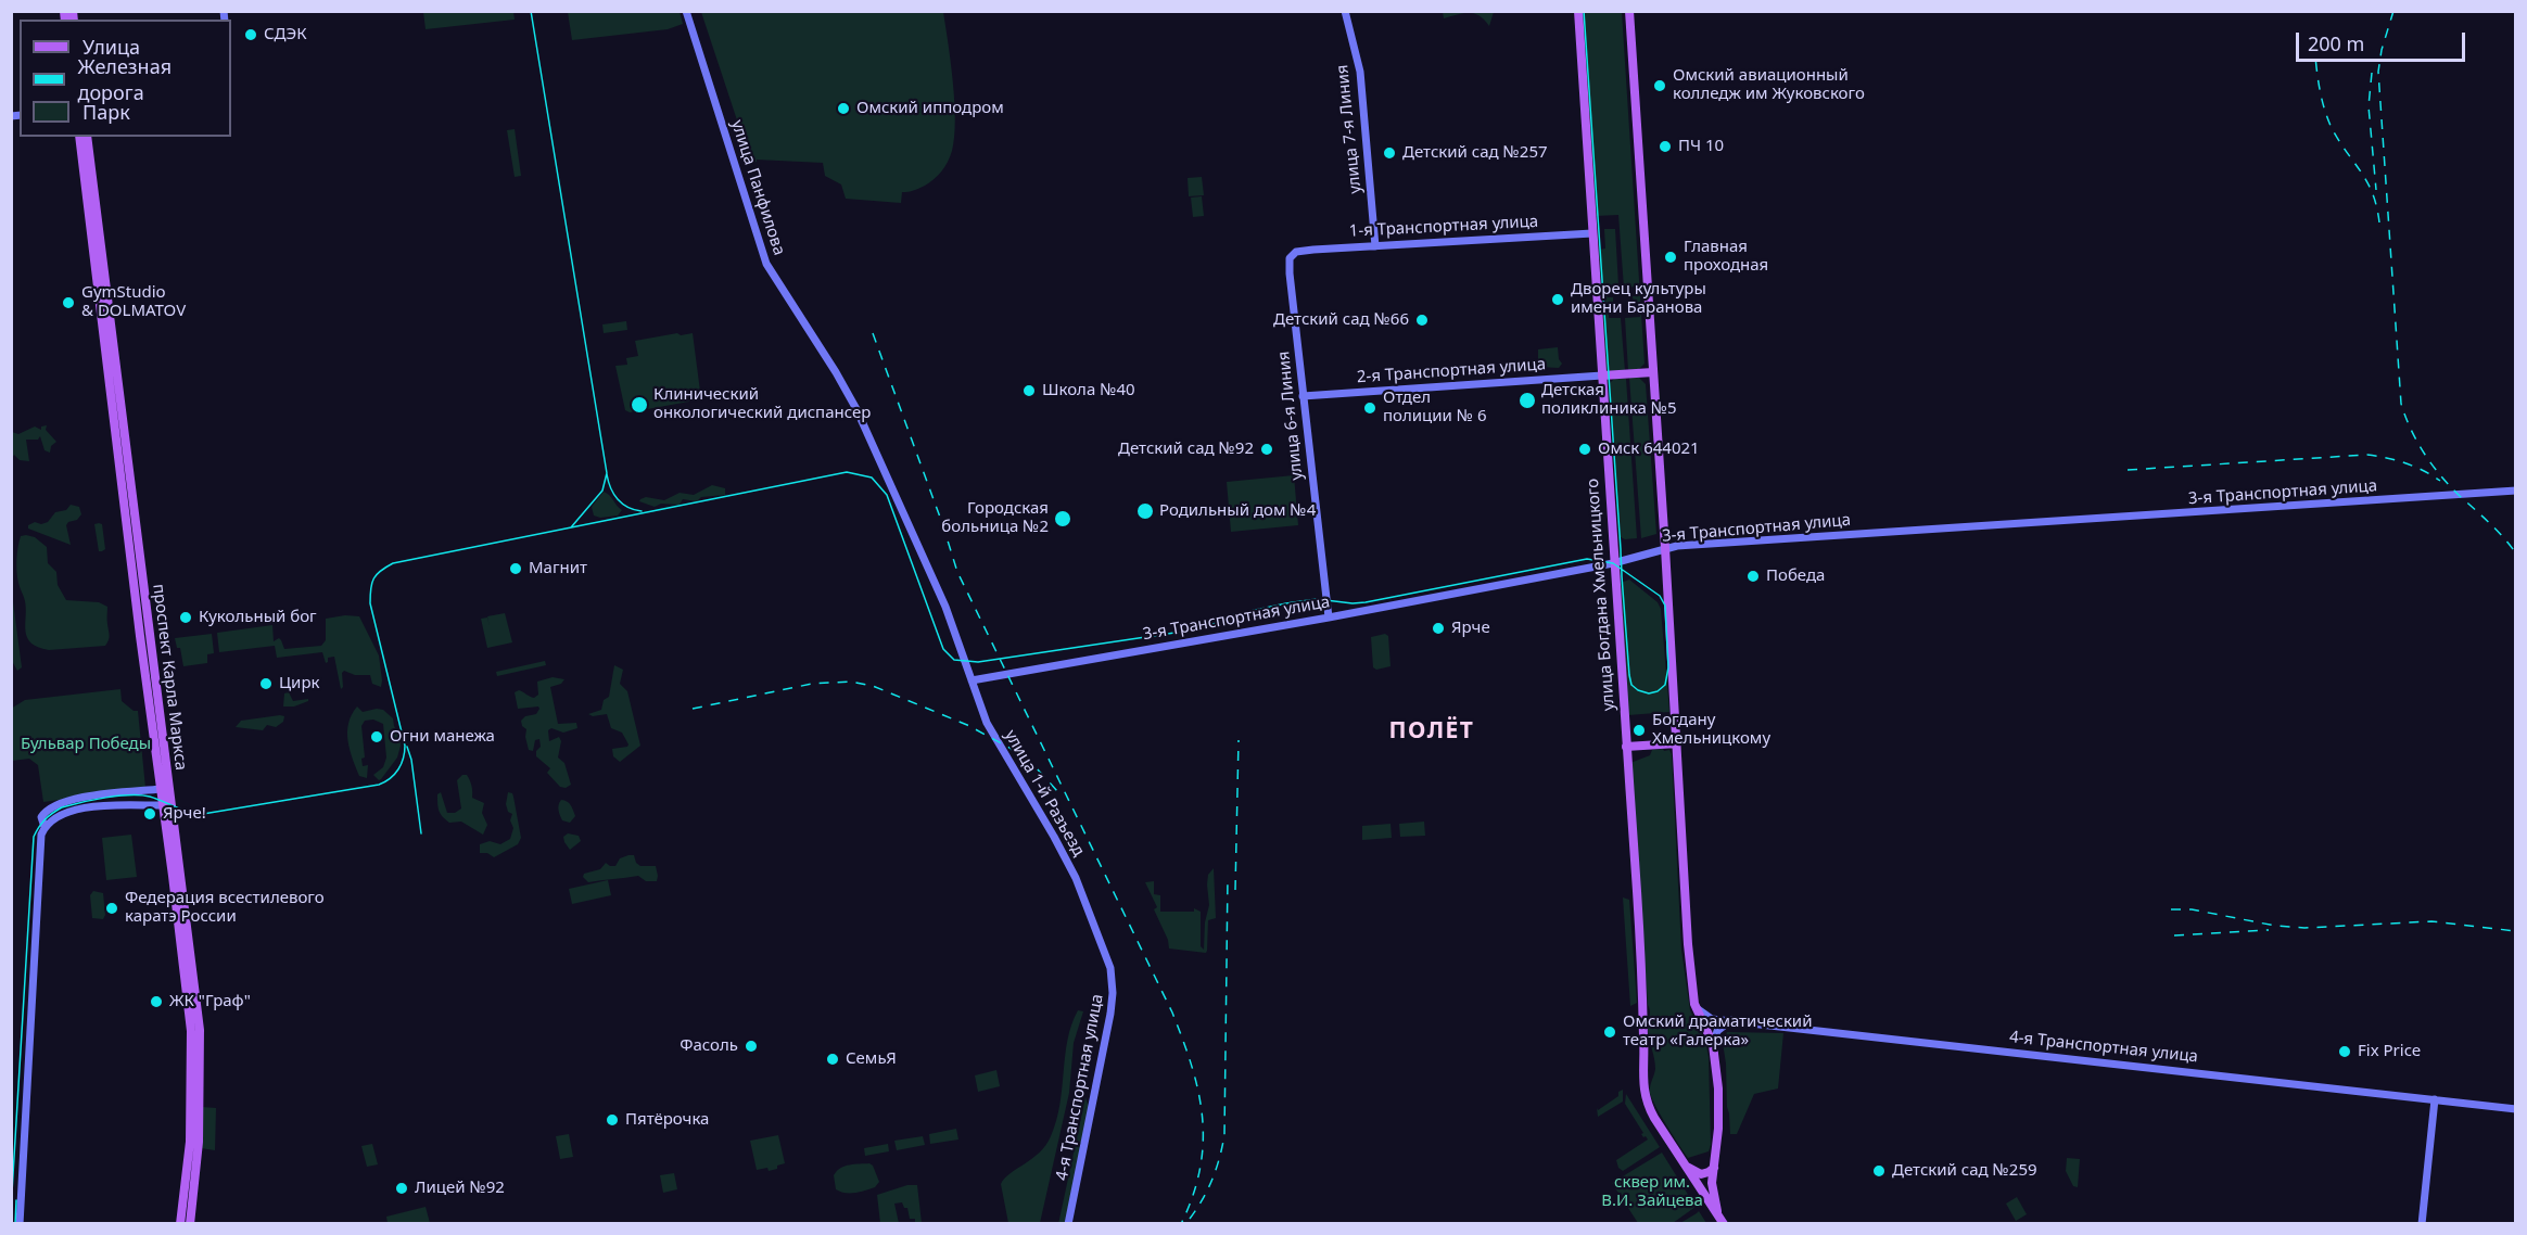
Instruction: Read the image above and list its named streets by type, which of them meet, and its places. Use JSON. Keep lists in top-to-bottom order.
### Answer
{
  "streets": {
    "main road": [
      "улица 7-я Линия",
      "улица Панфилова",
      "1-я Транспортная улица",
      "2-я Транспортная улица",
      "улица 6-я Линия",
      "3-я Транспортная улица",
      "улица Богдана Хмельницкого",
      "проспект Карла Маркса",
      "улица 1-й Разъезд",
      "4-я Транспортная улица"
    ]
  },
  "crossings": [
    ["улица 7-я Линия", "1-я Транспортная улица"],
    ["улица Панфилова", "3-я Транспортная улица"],
    ["улица Панфилова", "улица 1-й Разъезд"],
    ["1-я Транспортная улица", "улица 6-я Линия"],
    ["1-я Транспортная улица", "улица Богдана Хмельницкого"],
    ["2-я Транспортная улица", "улица 6-я Линия"],
    ["2-я Транспортная улица", "улица Богдана Хмельницкого"],
    ["улица 6-я Линия", "3-я Транспортная улица"],
    ["3-я Транспортная улица", "улица Богдана Хмельницкого"],
    ["3-я Транспортная улица", "улица 1-й Разъезд"],
    ["улица 1-й Разъезд", "4-я Транспортная улица"]
  ],
  "districts": ["ПОЛЁТ"],
  "parks": ["Бульвар Победы", "сквер им. В.И. Зайцева"],
  "places": [
    "СДЭК",
    "Омский авиационный колледж им Жуковского",
    "Омский ипподром",
    "ПЧ 10",
    "Детский сад №257",
    "Главная проходная",
    "Дворец культуры имени Баранова",
    "GymStudio & DOLMATOV",
    "Детский сад №66",
    "Школа №40",
    "Детская поликлиника №5",
    "Клинический онкологический диспансер",
    "Отдел полиции № 6",
    "Детский сад №92",
    "Омск 644021",
    "Родильный дом №4",
    "Городская больница №2",
    "Магнит",
    "Победа",
    "Кукольный бог",
    "Ярче",
    "Цирк",
    "Богдану Хмельницкому",
    "Огни манежа",
    "Ярче!",
    "Федерация всестилевого каратэ России",
    "ЖК \"Граф\"",
    "Омский драматический театр «Галерка»",
    "Фасоль",
    "Fix Price",
    "СемьЯ",
    "Пятёрочка",
    "Детский сад №259",
    "Лицей №92"
  ],
  "legend": ["Улица", "Железная дорога", "Парк"],
  "scale_bar": "200 m"
}
